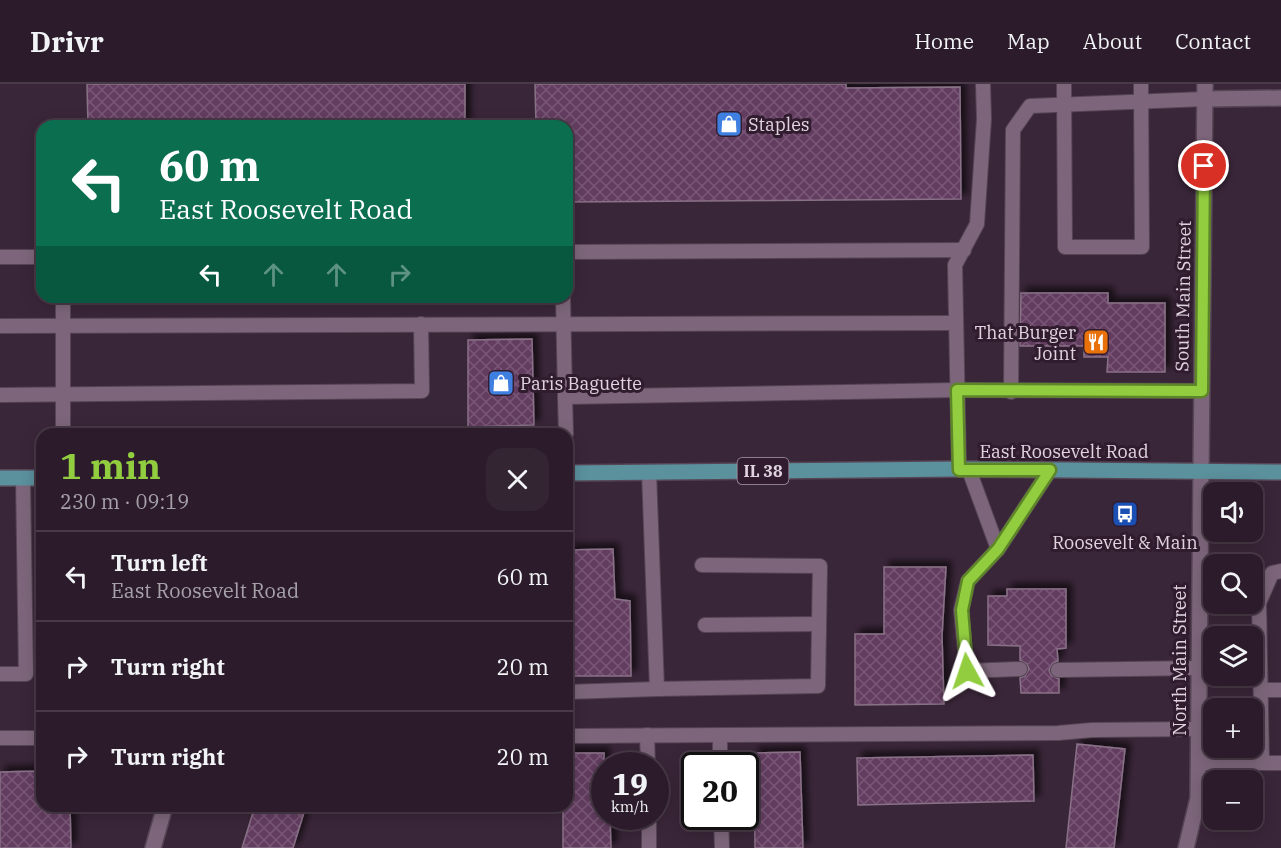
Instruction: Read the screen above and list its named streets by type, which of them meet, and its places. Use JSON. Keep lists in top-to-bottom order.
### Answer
{
  "streets": {
    "main road": ["East Roosevelt Road", "IL 38"],
    "street": ["South Main Street", "North Main Street"]
  },
  "crossings": [
    ["South Main Street", "East Roosevelt Road"],
    ["South Main Street", "IL 38"],
    ["South Main Street", "North Main Street"],
    ["East Roosevelt Road", "IL 38"],
    ["East Roosevelt Road", "North Main Street"],
    ["IL 38", "North Main Street"]
  ],
  "places": {
    "shop": ["Staples", "Paris Baguette"],
    "restaurant": ["That Burger Joint"],
    "bus stop": ["Roosevelt & Main"]
  },
  "page": {
    "header": "Drivr",
    "nav": [
      "Home",
      "Map",
      "About",
      "Contact"
    ],
    "turn": ["60 m", "East Roosevelt Road"],
    "heading": ["1 min", "230 m · 09:19"],
    "map_buttons": ["+", "−"],
    "list": [
      {
        "name": "Turn left",
        "note": "East Roosevelt Road",
        "value": "60 m"
      },
      {
        "name": "Turn right",
        "value": "20 m"
      },
      {
        "name": "Turn right",
        "value": "20 m"
      }
    ],
    "speed": "19 km/h",
    "limit": "20"
  }
}
